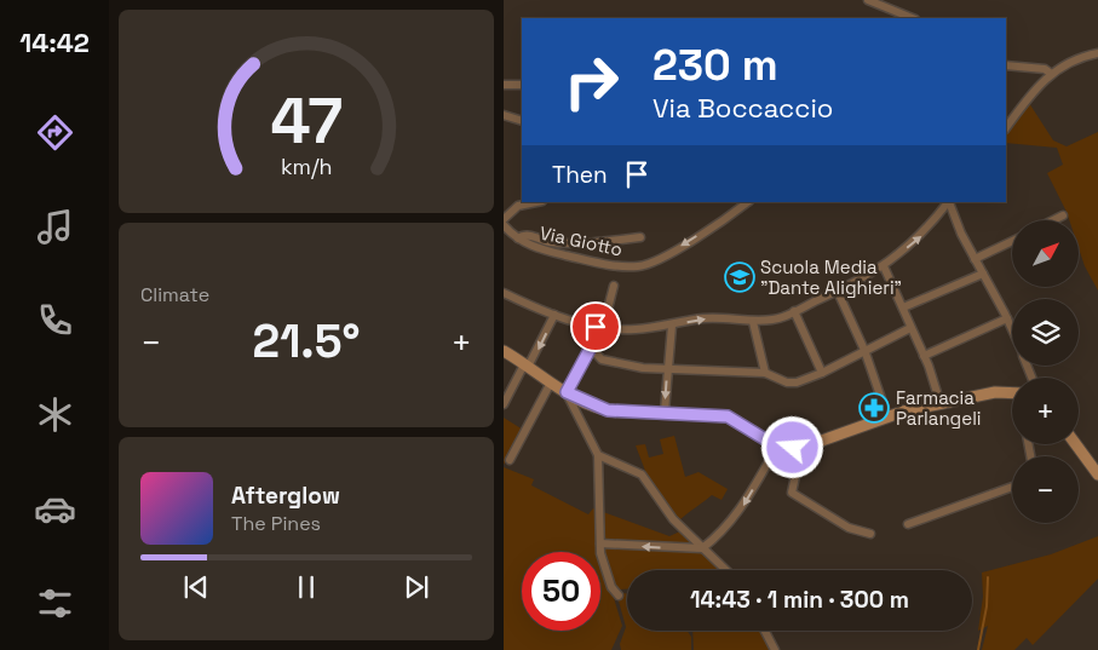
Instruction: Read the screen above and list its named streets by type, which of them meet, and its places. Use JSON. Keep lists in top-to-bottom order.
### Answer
{
  "streets": {
    "street": ["Via Giotto"]
  },
  "places": {
    "school or university": ["Scuola Media \"Dante Alighieri\""],
    "pharmacy": ["Farmacia Parlangeli"]
  },
  "north": "top right",
  "page": {
    "tabs": "14:42",
    "turn": ["230 m", "Via Boccaccio"],
    "then": "Then",
    "map_buttons": ["+", "−"],
    "tile": "Climate",
    "heat": ["−", "21.5°", "+"],
    "song": ["Afterglow", "The Pines"],
    "limit": "50",
    "trip": "14:43 · 1 min · 300 m",
    "gauge": ["47", "km/h"]
  }
}
